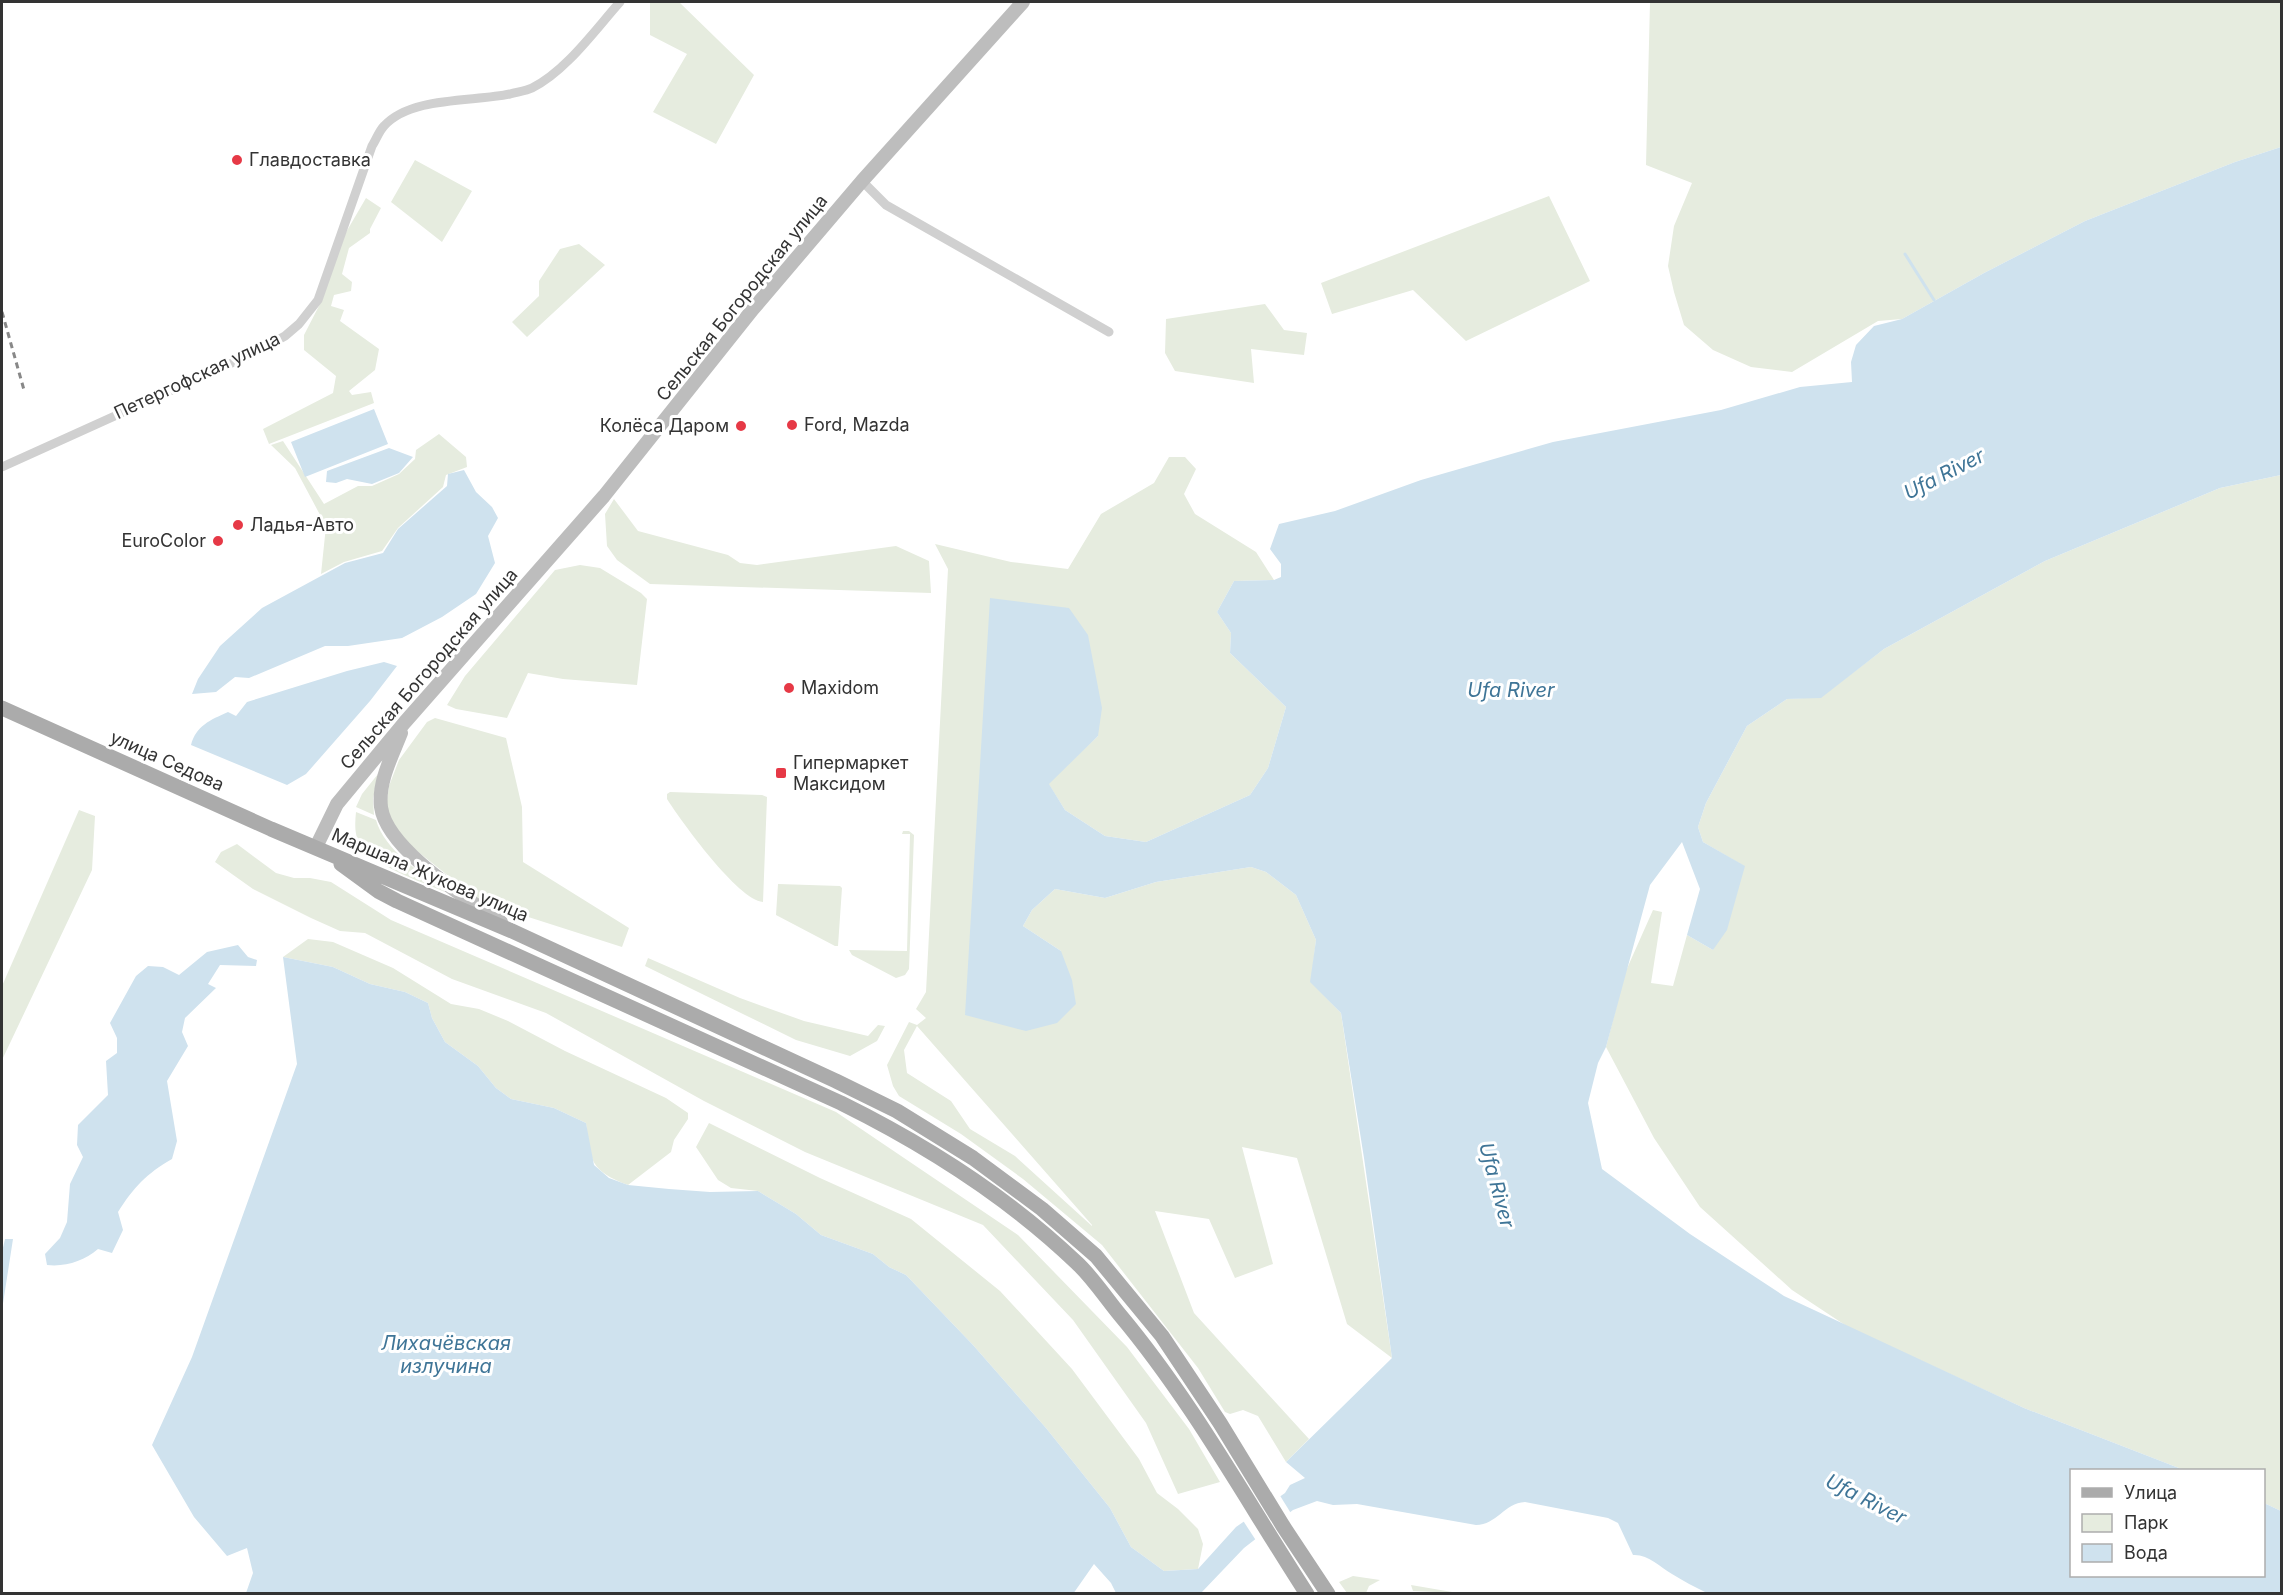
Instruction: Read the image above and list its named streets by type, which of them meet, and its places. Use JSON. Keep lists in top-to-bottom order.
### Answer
{
  "streets": {
    "main road": ["Сельская Богородская улица", "улица Седова", "Маршала Жукова улица"],
    "street": ["Петергофская улица"]
  },
  "crossings": [
    ["Сельская Богородская улица", "улица Седова"],
    ["Сельская Богородская улица", "Маршала Жукова улица"],
    ["улица Седова", "Маршала Жукова улица"]
  ],
  "water": ["Ufa River", "Лихачёвская излучина"],
  "places": {
    "other": [
      "Главдоставка",
      "Ford, Mazda",
      "Колёса Даром",
      "Ладья-Авто",
      "EuroColor",
      "Maxidom"
    ],
    "transit": ["Гипермаркет Максидом"]
  },
  "legend": ["Улица", "Парк", "Вода"]
}
